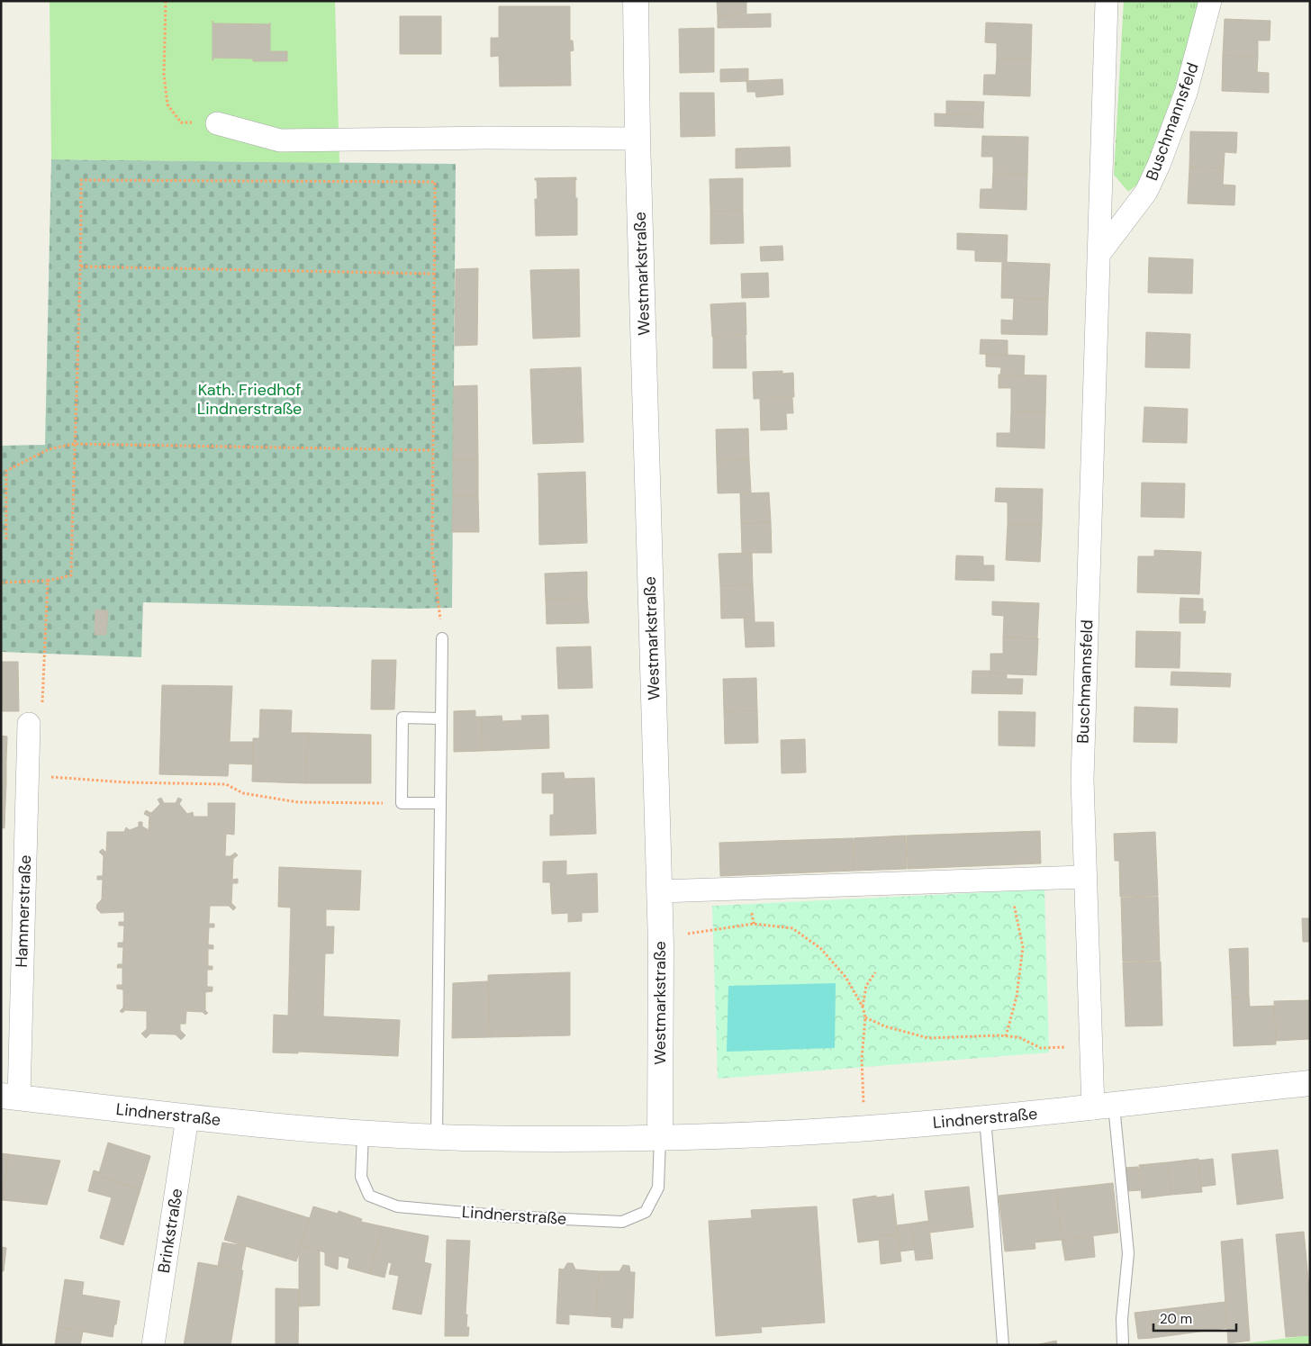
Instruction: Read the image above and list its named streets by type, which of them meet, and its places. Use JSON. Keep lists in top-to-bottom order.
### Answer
{
  "streets": {
    "street": [
      "Buschmannsfeld",
      "Westmarkstraße",
      "Hammerstraße",
      "Lindnerstraße",
      "Brinkstraße"
    ]
  },
  "crossings": [
    ["Buschmannsfeld", "Lindnerstraße"],
    ["Westmarkstraße", "Lindnerstraße"],
    ["Hammerstraße", "Lindnerstraße"],
    ["Lindnerstraße", "Brinkstraße"]
  ],
  "parks": ["Kath. Friedhof Lindnerstraße"],
  "scale_bar": "20 m"
}
